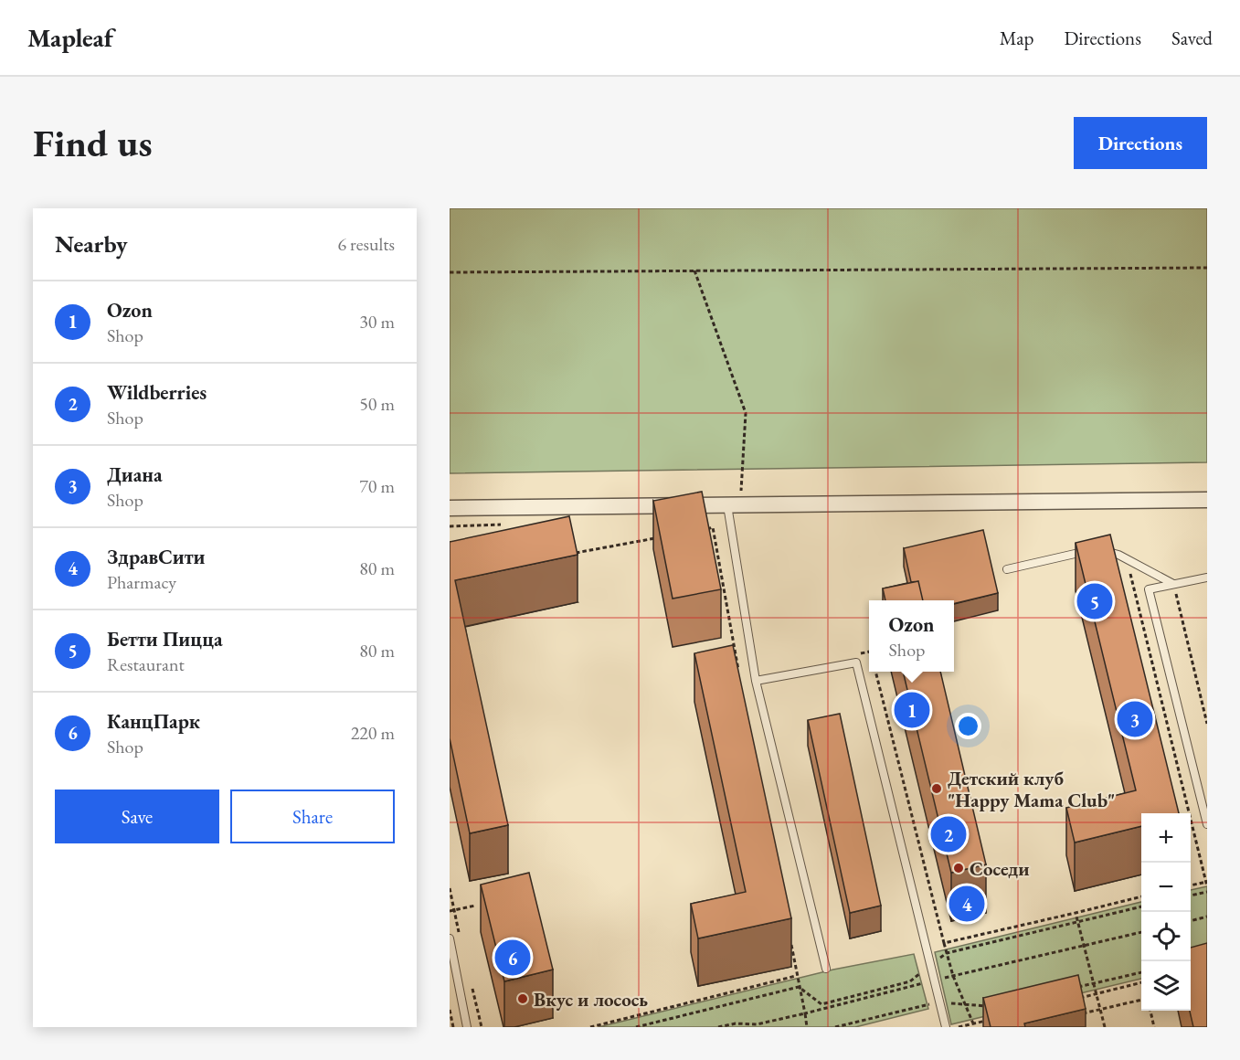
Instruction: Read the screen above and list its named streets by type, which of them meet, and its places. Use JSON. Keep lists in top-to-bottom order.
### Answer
{
  "places": ["Детский клуб \"Happy Mama Club\"", "Соседи", "Вкус и лосось"],
  "page": {
    "header": "Mapleaf",
    "nav": ["Map", "Directions", "Saved"],
    "buttons": [
      "Directions",
      ["Save", "Share"]
    ],
    "title": "Find us",
    "heading": ["Nearby", "6 results"],
    "list": [
      {
        "mark": "1",
        "name": "Ozon",
        "note": "Shop",
        "value": "30 m"
      },
      {
        "mark": "2",
        "name": "Wildberries",
        "note": "Shop",
        "value": "50 m"
      },
      {
        "mark": "3",
        "name": "Диана",
        "note": "Shop",
        "value": "70 m"
      },
      {
        "mark": "4",
        "name": "ЗдравСити",
        "note": "Pharmacy",
        "value": "80 m"
      },
      {
        "mark": "5",
        "name": "Бетти Пицца",
        "note": "Restaurant",
        "value": "80 m"
      },
      {
        "mark": "6",
        "name": "КанцПарк",
        "note": "Shop",
        "value": "220 m"
      }
    ],
    "pins": [
      "5",
      "1",
      "3",
      "2",
      "4",
      "6"
    ],
    "popup": ["Ozon", "Shop"],
    "map_buttons": ["+", "−"]
  }
}
